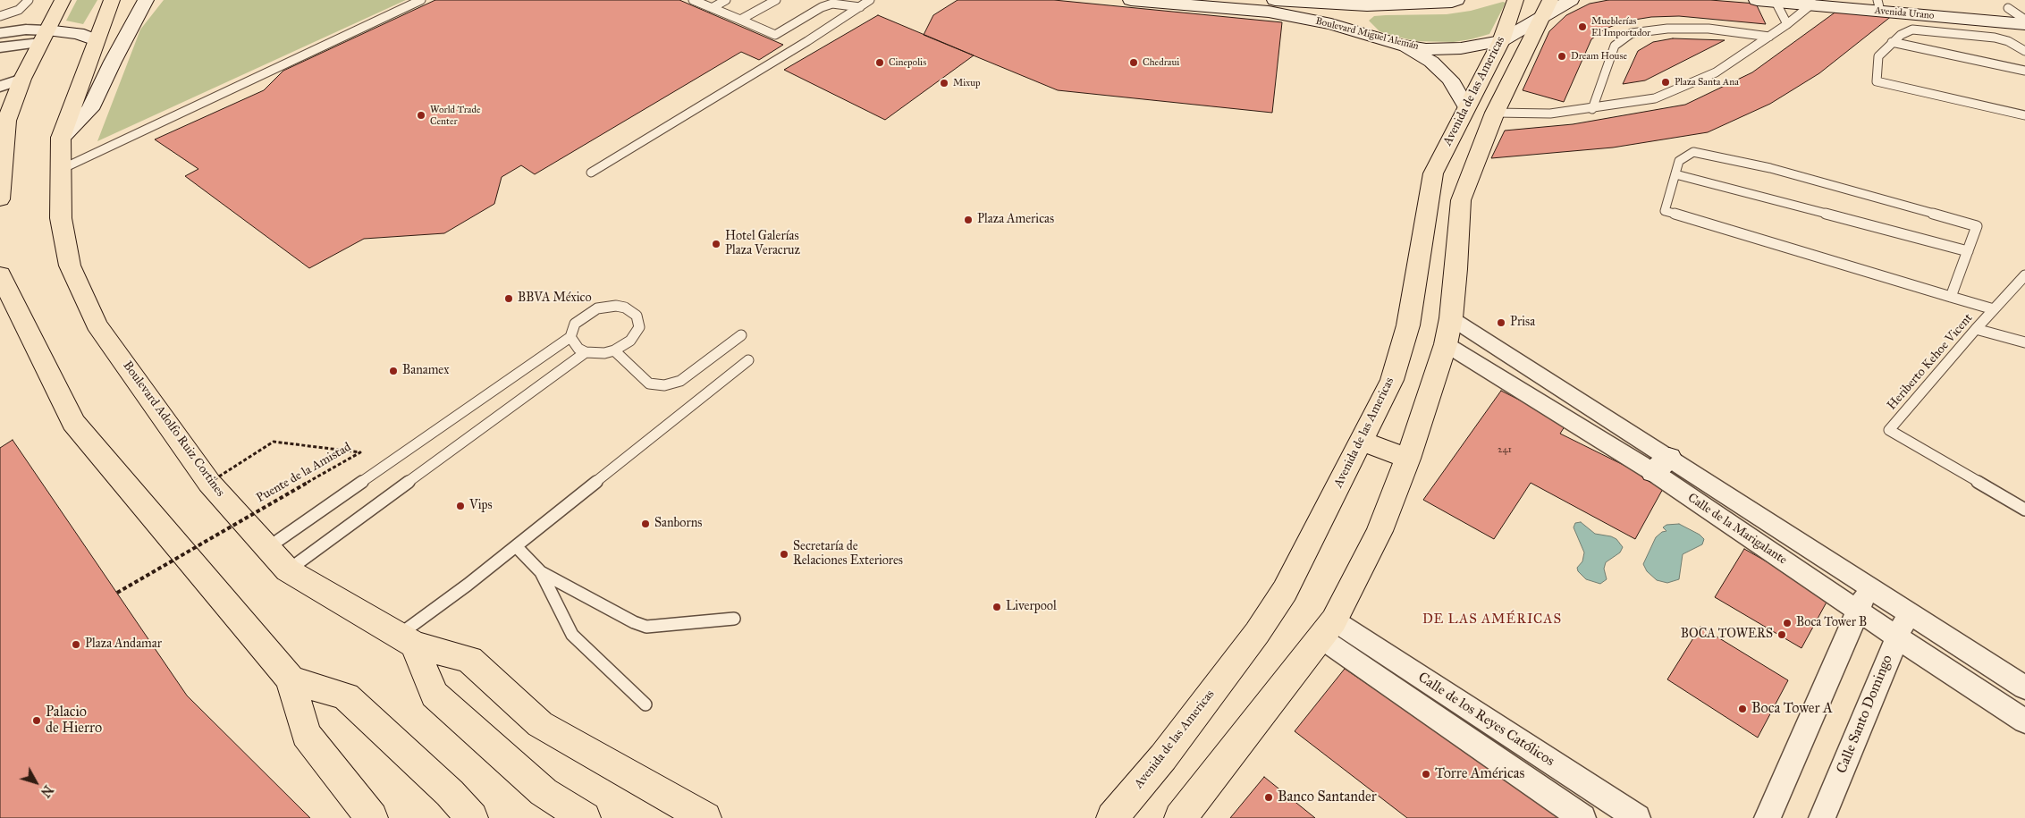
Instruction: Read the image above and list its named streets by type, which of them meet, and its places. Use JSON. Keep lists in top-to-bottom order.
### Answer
{
  "streets": {
    "main road": [
      "Avenida Urano",
      "Boulevard Miguel Alemán",
      "Avenida de las Americas",
      "Boulevard Adolfo Ruiz Cortines"
    ],
    "street": ["Calle de la Marigalante", "Calle Santo Domingo", "Calle de los Reyes Católicos"],
    "lane": ["Heriberto Kehoe Vicent"],
    "path": ["Puente de la Amistad"]
  },
  "crossings": [
    ["Boulevard Miguel Alemán", "Avenida de las Americas"],
    ["Boulevard Adolfo Ruiz Cortines", "Puente de la Amistad"],
    ["Calle de la Marigalante", "Calle Santo Domingo"]
  ],
  "districts": ["DE LAS AMÉRICAS"],
  "places": [
    "Mueblerías El Importador",
    "Dream House",
    "Cinepolis",
    "Chedraui",
    "Plaza Santa Ana",
    "Mixup",
    "World Trade Center",
    "Plaza Americas",
    "Hotel Galerías Plaza Veracruz",
    "BBVA México",
    "Prisa",
    "Banamex",
    "Vips",
    "Sanborns",
    "Secretaría de Relaciones Exteriores",
    "Liverpool",
    "Boca Tower B",
    "BOCA TOWERS",
    "Plaza Andamar",
    "Boca Tower A",
    "Palacio de Hierro",
    "Torre Américas",
    "Banco Santander"
  ],
  "house_numbers": ["241"],
  "north": "bottom right"
}
